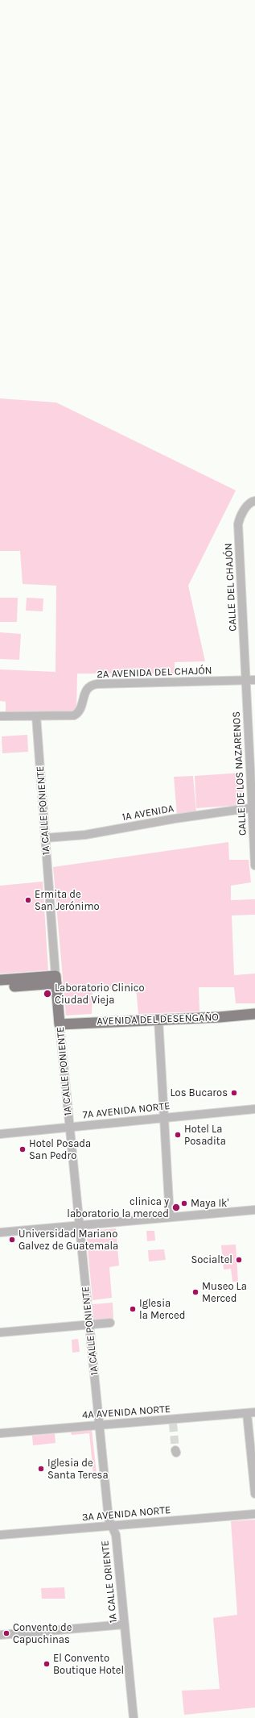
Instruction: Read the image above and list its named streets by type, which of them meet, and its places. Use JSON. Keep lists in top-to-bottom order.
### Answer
{
  "streets": {
    "main road": ["1A CALLE PONIENTE", "AVENIDA DEL DESENGAÑO"],
    "street": [
      "CALLE DEL CHAJÓN",
      "2A AVENIDA DEL CHAJÓN",
      "CALLE DE LOS NAZARENOS",
      "1A AVENIDA",
      "7A AVENIDA NORTE",
      "4A AVENIDA NORTE",
      "3A AVENIDA NORTE",
      "1A CALLE ORIENTE"
    ]
  },
  "crossings": [
    ["CALLE DEL CHAJÓN", "2A AVENIDA DEL CHAJÓN"],
    ["CALLE DEL CHAJÓN", "CALLE DE LOS NAZARENOS"],
    ["2A AVENIDA DEL CHAJÓN", "CALLE DE LOS NAZARENOS"],
    ["2A AVENIDA DEL CHAJÓN", "1A CALLE PONIENTE"],
    ["CALLE DE LOS NAZARENOS", "1A AVENIDA"],
    ["1A CALLE PONIENTE", "1A AVENIDA"],
    ["1A CALLE PONIENTE", "AVENIDA DEL DESENGAÑO"],
    ["1A CALLE PONIENTE", "7A AVENIDA NORTE"],
    ["1A CALLE PONIENTE", "4A AVENIDA NORTE"],
    ["1A CALLE PONIENTE", "1A CALLE ORIENTE"],
    ["4A AVENIDA NORTE", "1A CALLE ORIENTE"],
    ["3A AVENIDA NORTE", "1A CALLE ORIENTE"]
  ],
  "places": [
    "Ermita de San Jerónimo",
    "Laboratorio Clinico Ciudad Vieja",
    "Los Bucaros",
    "Hotel La Posadita",
    "Hotel Posada San Pedro",
    "Maya Ik'",
    "clinica y laboratorio la merced",
    "Universidad Mariano Galvez de Guatemala",
    "Socialtel",
    "Museo La Merced",
    "Iglesia la Merced",
    "Iglesia de Santa Teresa",
    "Convento de Capuchinas",
    "El Convento Boutique Hotel"
  ]
}
